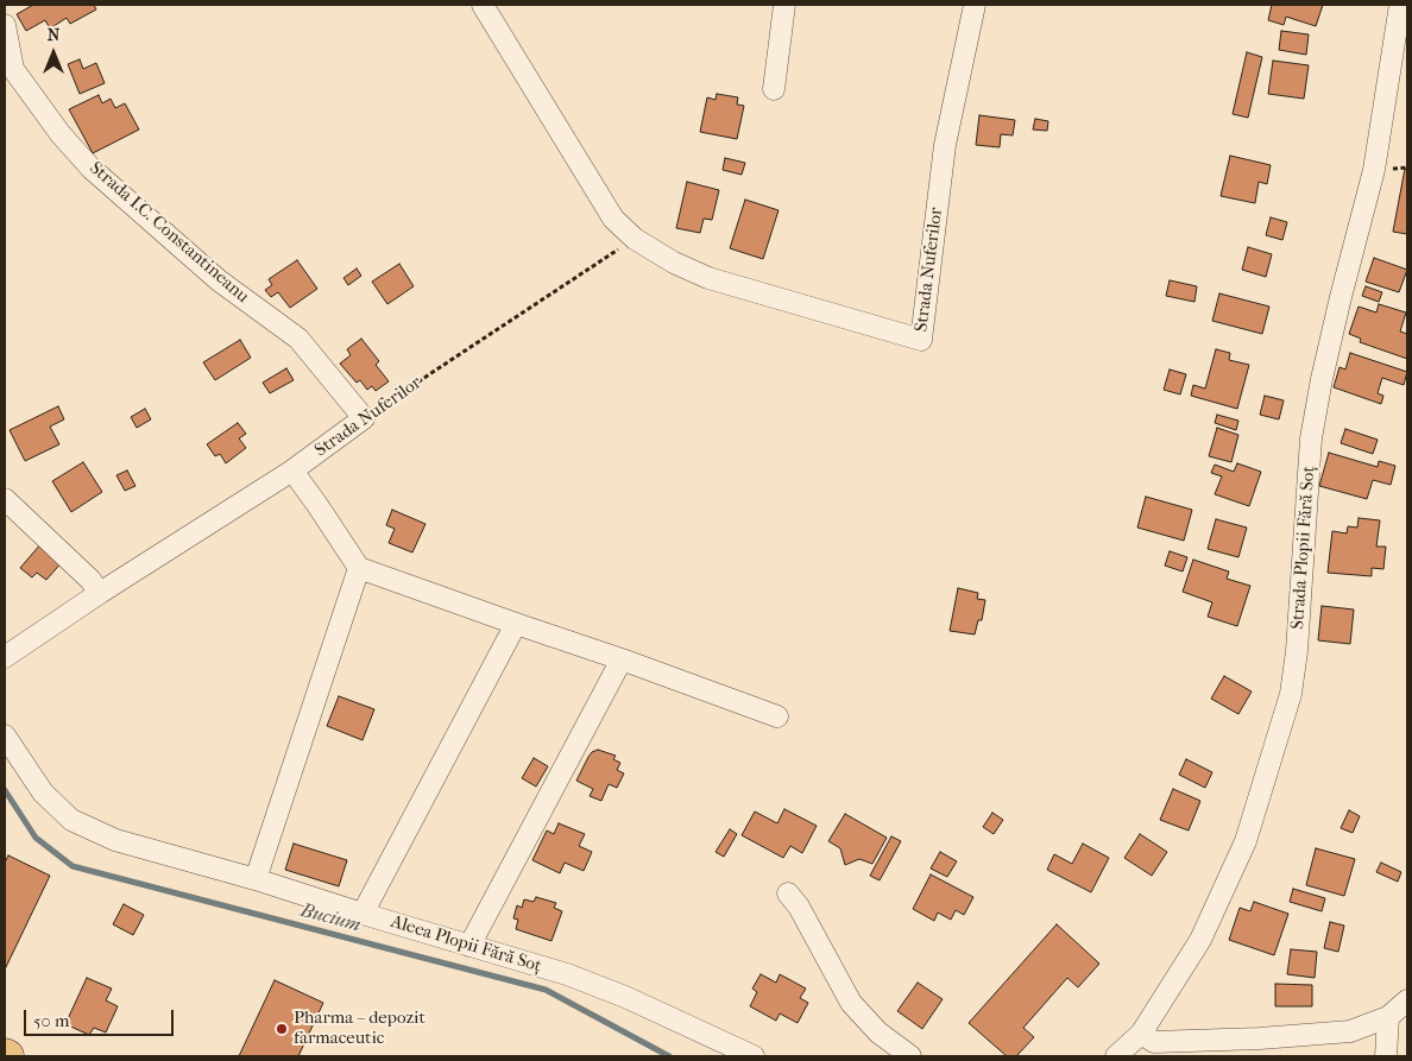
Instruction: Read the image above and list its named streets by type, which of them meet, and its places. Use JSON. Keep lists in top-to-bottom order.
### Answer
{
  "streets": {
    "street": [
      "Strada I.C. Constantineanu",
      "Strada Nuferilor",
      "Strada Plopii Fără Soț",
      "Aleea Plopii Fără Soț"
    ]
  },
  "crossings": [
    ["Strada I.C. Constantineanu", "Strada Nuferilor"]
  ],
  "water": ["Bucium"],
  "places": ["Pharma – depozit farmaceutic"],
  "scale_bar": "50 m",
  "north": "top"
}
